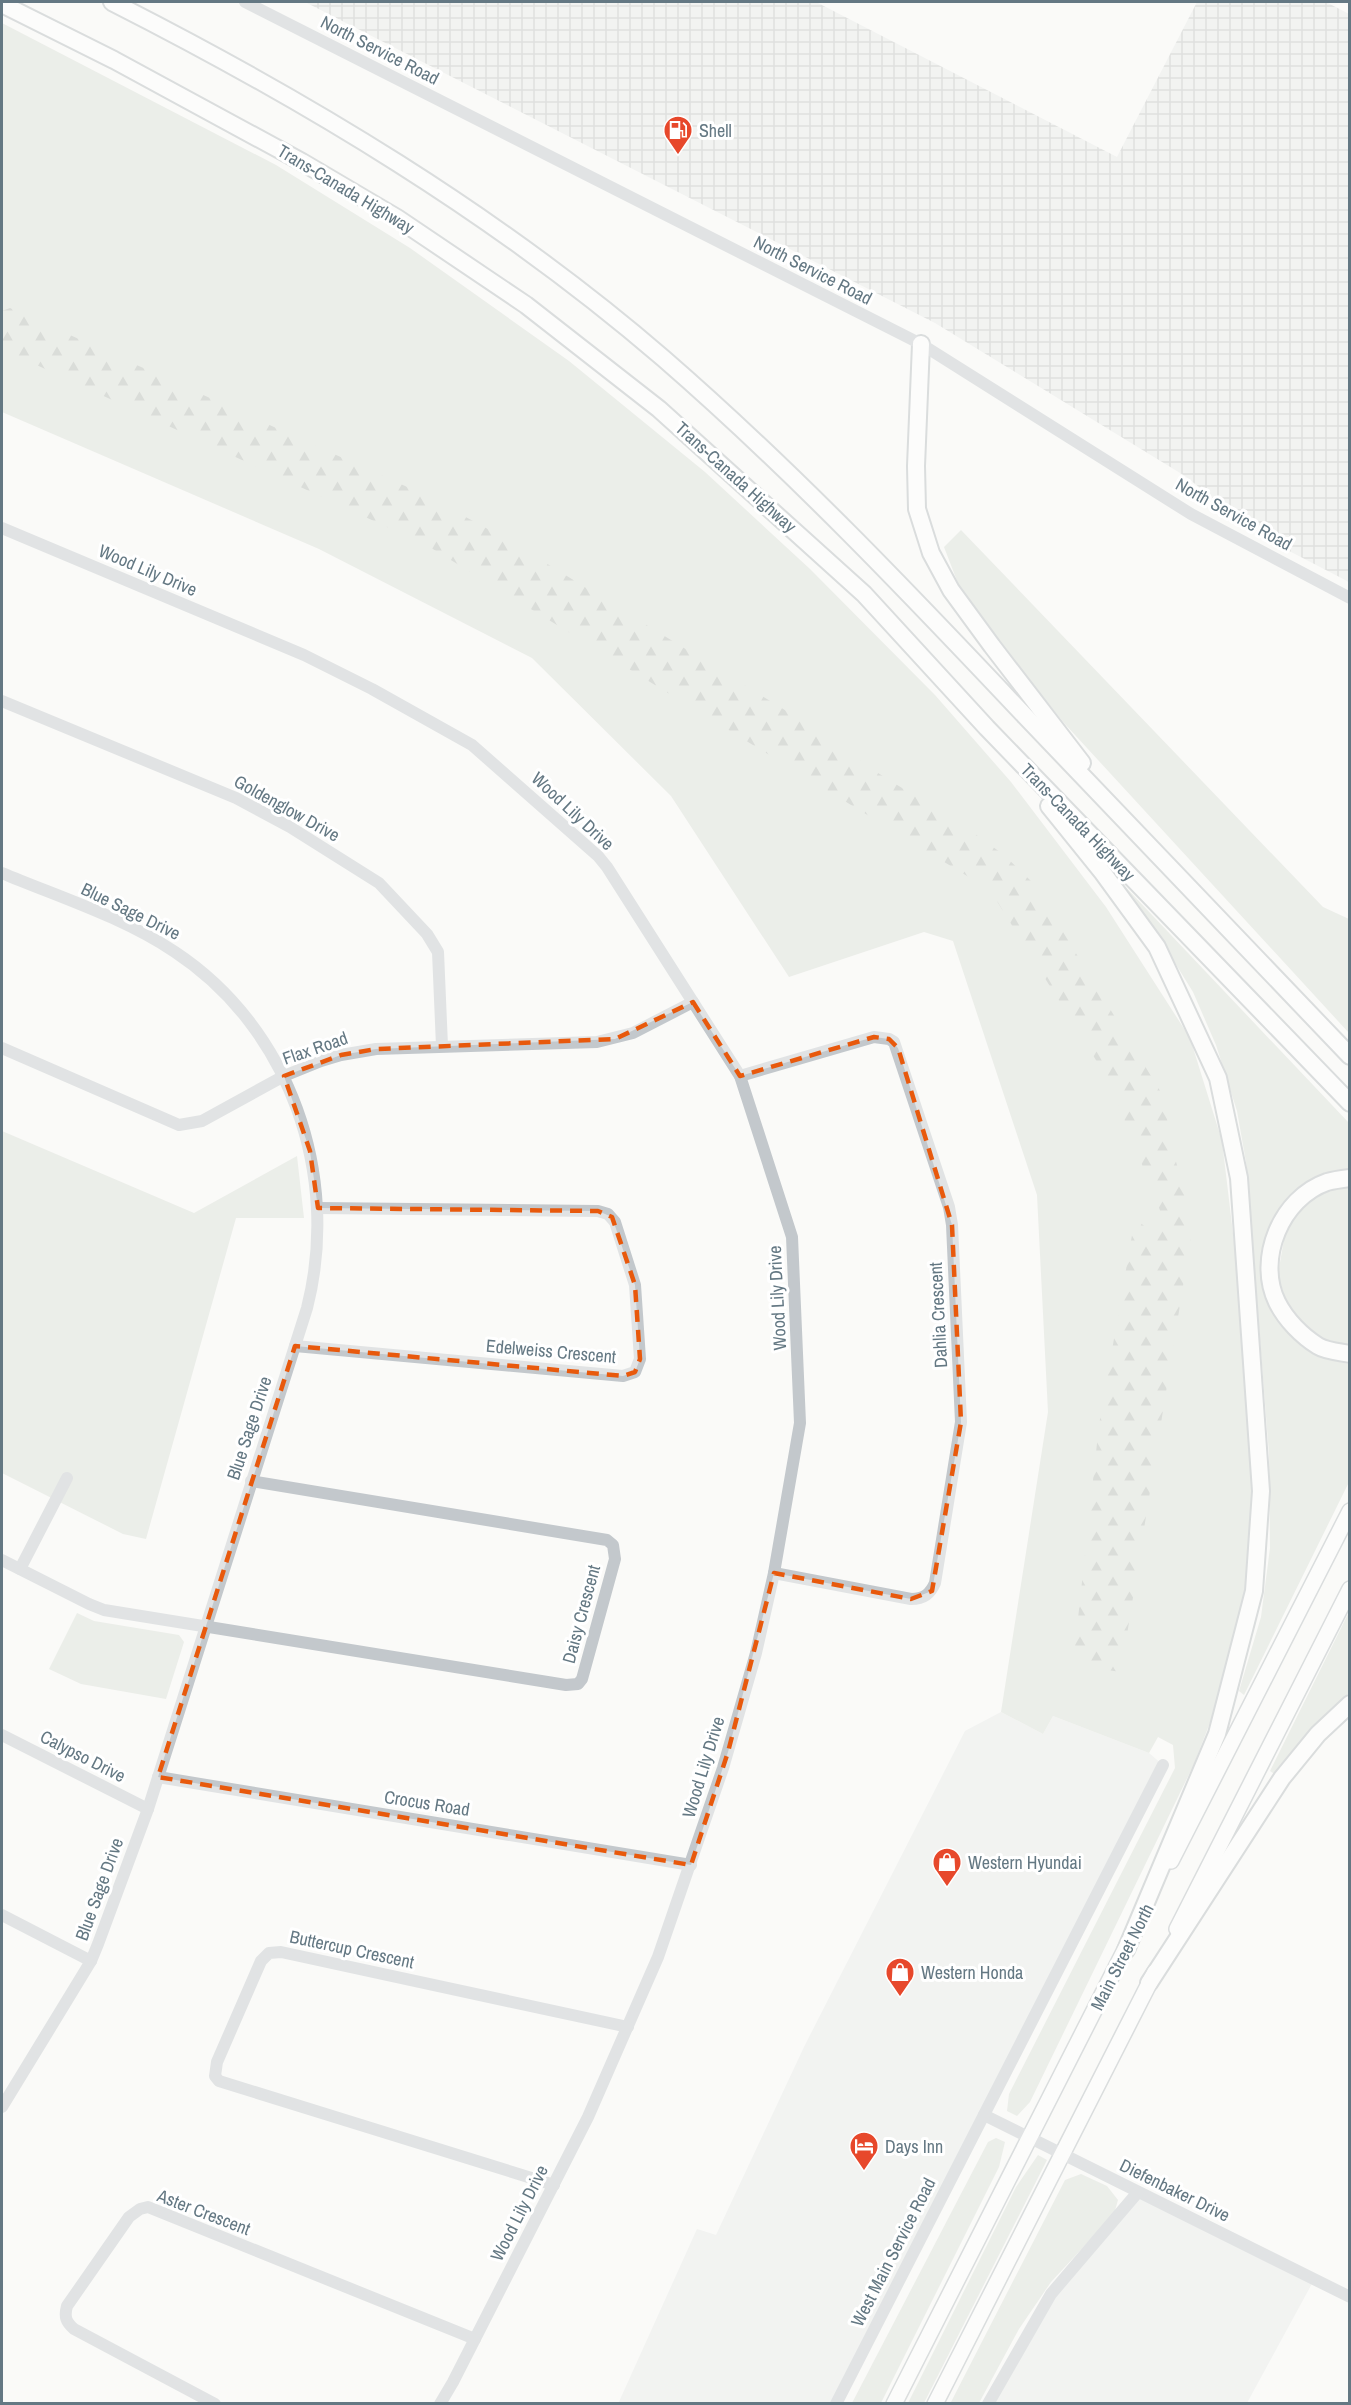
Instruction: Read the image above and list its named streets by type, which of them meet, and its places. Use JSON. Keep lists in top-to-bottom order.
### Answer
{
  "streets": {
    "highway": ["Trans-Canada Highway"],
    "main road": ["Main Street North"],
    "street": [
      "North Service Road",
      "Wood Lily Drive",
      "Goldenglow Drive",
      "Blue Sage Drive",
      "Flax Road",
      "Dahlia Crescent",
      "Edelweiss Crescent",
      "Daisy Crescent",
      "Calypso Drive",
      "Crocus Road",
      "Buttercup Crescent",
      "Diefenbaker Drive",
      "Aster Crescent",
      "West Main Service Road"
    ]
  },
  "crossings": [
    ["Wood Lily Drive", "Flax Road"],
    ["Wood Lily Drive", "Dahlia Crescent"],
    ["Wood Lily Drive", "Crocus Road"],
    ["Wood Lily Drive", "Buttercup Crescent"],
    ["Wood Lily Drive", "Aster Crescent"],
    ["Goldenglow Drive", "Flax Road"],
    ["Blue Sage Drive", "Flax Road"],
    ["Blue Sage Drive", "Edelweiss Crescent"],
    ["Blue Sage Drive", "Daisy Crescent"],
    ["Blue Sage Drive", "Calypso Drive"],
    ["Blue Sage Drive", "Crocus Road"],
    ["Main Street North", "Diefenbaker Drive"],
    ["Diefenbaker Drive", "West Main Service Road"]
  ],
  "places": {
    "fuel station": ["Shell"],
    "shop": ["Western Hyundai", "Western Honda"],
    "hotel": ["Days Inn"]
  }
}
